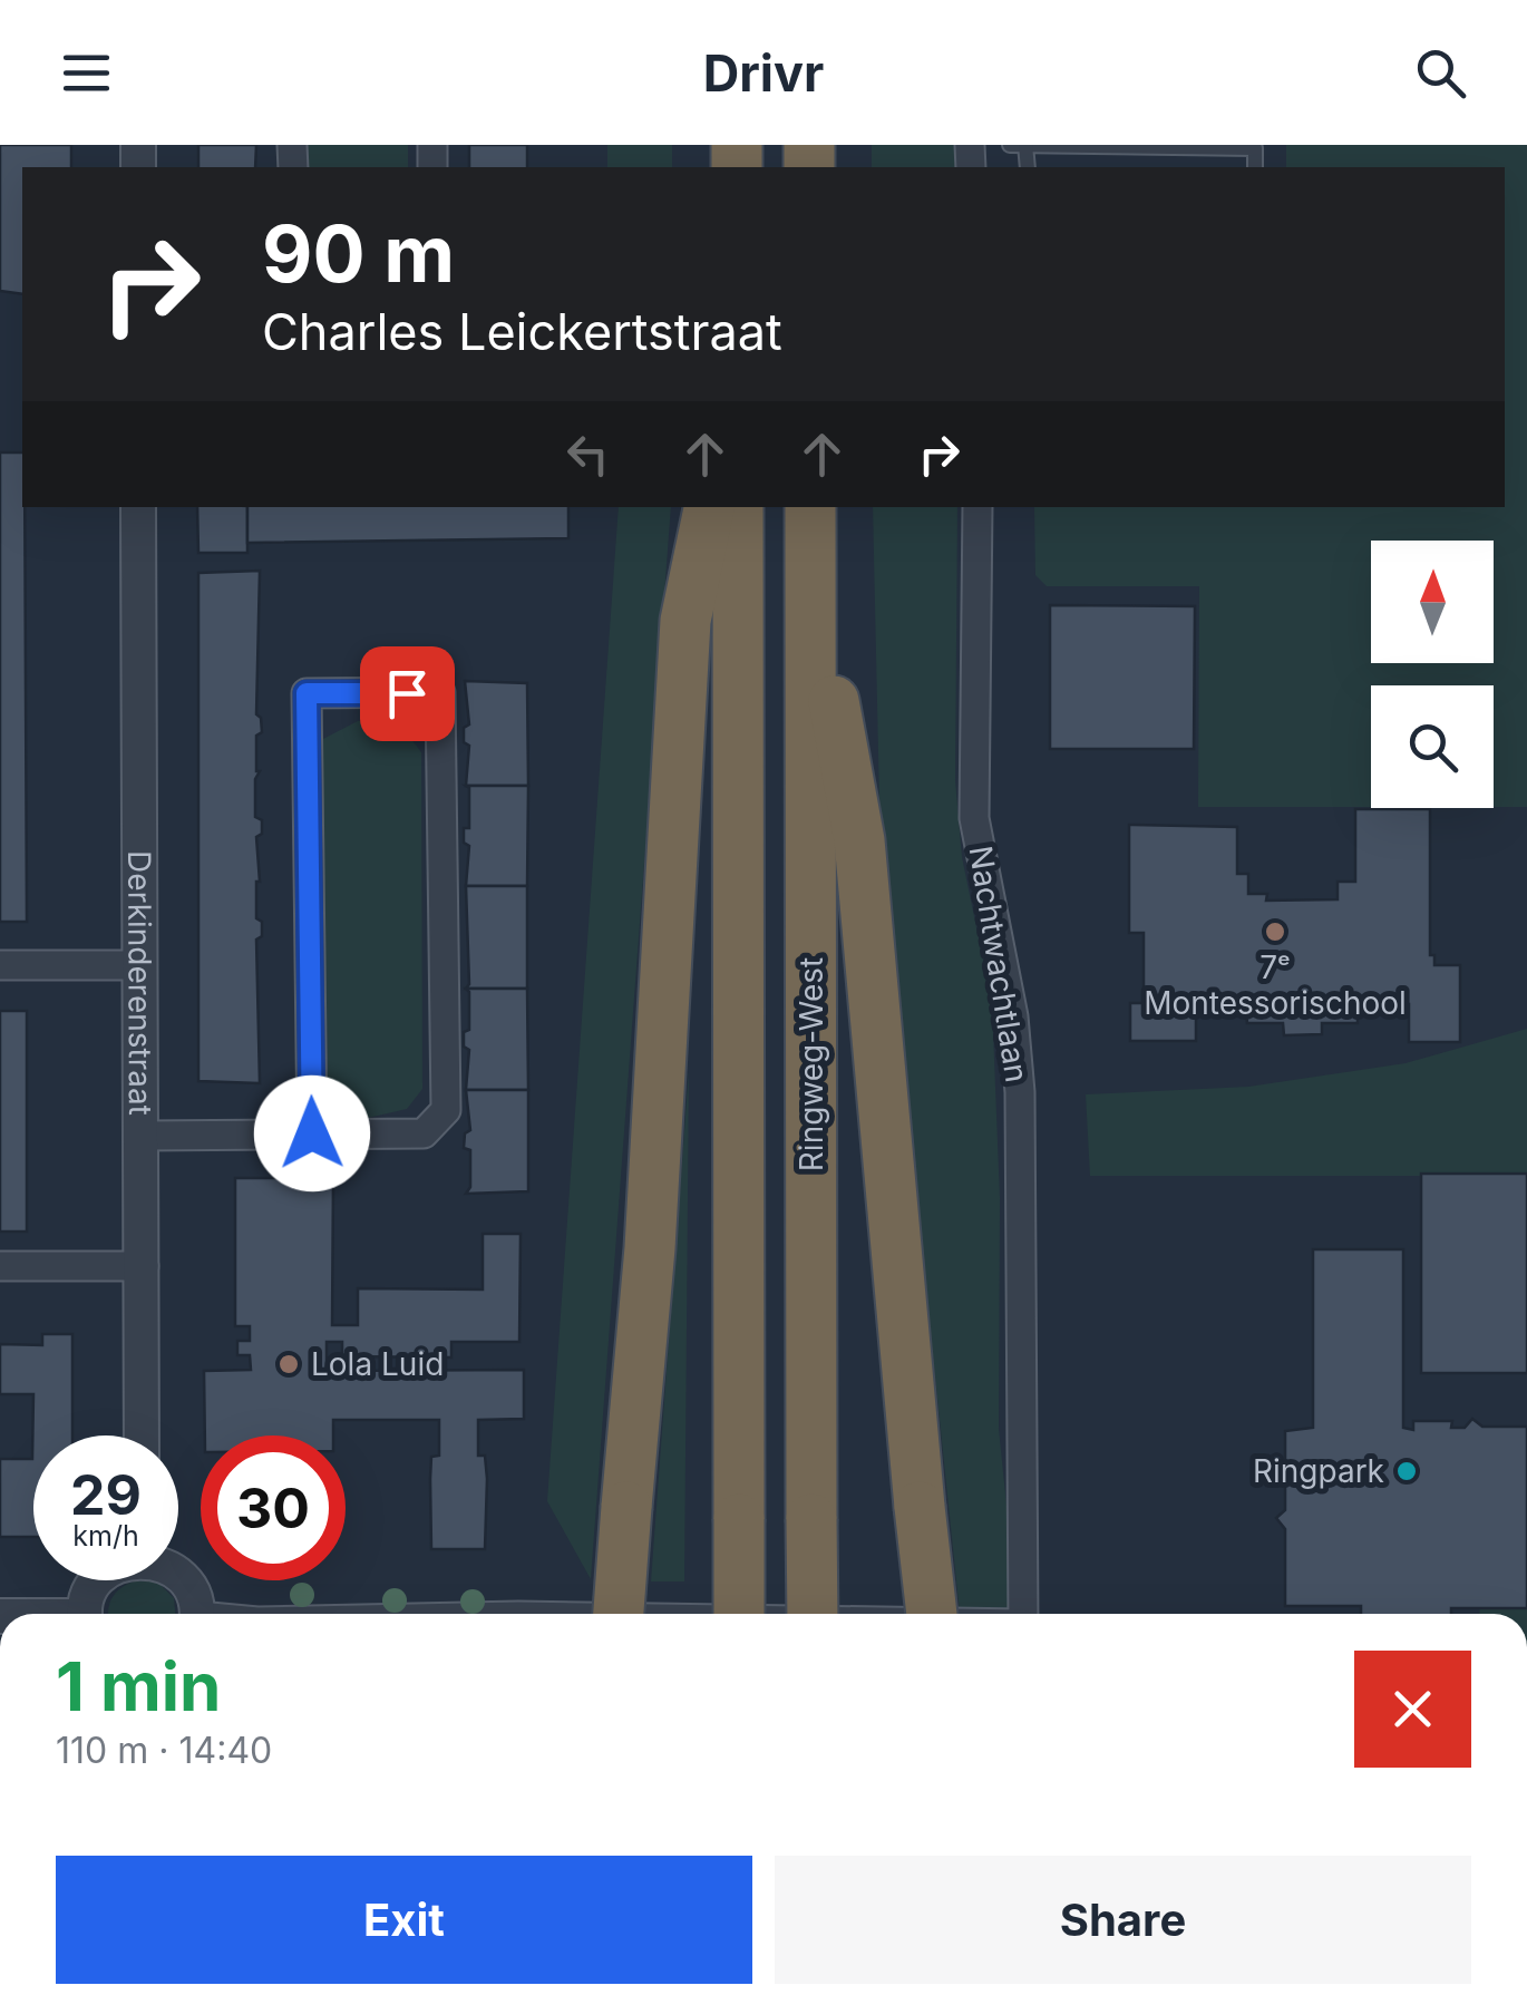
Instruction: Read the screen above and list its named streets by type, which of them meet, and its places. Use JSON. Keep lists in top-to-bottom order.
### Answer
{
  "streets": {
    "highway": ["Ringweg-West"],
    "street": ["Nachtwachtlaan", "Derkinderenstraat"]
  },
  "places": ["7ᵉ Montessorischool", "Lola Luid", "Ringpark"],
  "north": "top",
  "page": {
    "header": "Drivr",
    "turn": ["90 m", "Charles Leickertstraat"],
    "speed": "29 km/h",
    "limit": "30",
    "heading": ["1 min", "110 m · 14:40"],
    "buttons": ["Exit", "Share"]
  }
}
